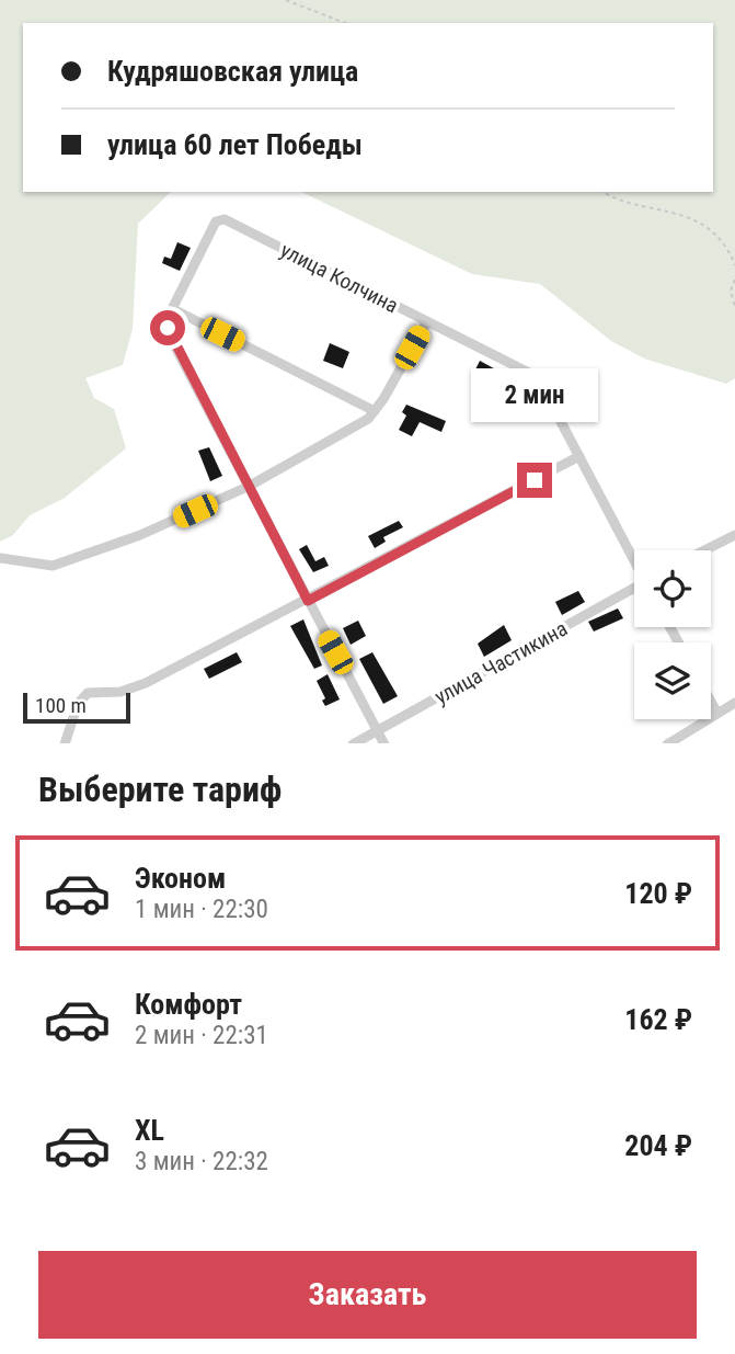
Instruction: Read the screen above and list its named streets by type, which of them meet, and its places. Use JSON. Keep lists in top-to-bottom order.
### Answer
{
  "streets": {
    "street": ["улица Колчина", "улица Частикина"]
  },
  "scale_bar": "100 m",
  "page": {
    "banner": ["Кудряшовская улица", "улица 60 лет Победы"],
    "bubble": "2 мин",
    "scale": "100 m",
    "heading": "Выберите тариф",
    "list": [
      {
        "name": "Эконом",
        "note": "1 мин · 22:30",
        "value": "120 ₽"
      },
      {
        "name": "Комфорт",
        "note": "2 мин · 22:31",
        "value": "162 ₽"
      },
      {
        "name": "XL",
        "note": "3 мин · 22:32",
        "value": "204 ₽"
      }
    ],
    "buttons": "Заказать"
  }
}
